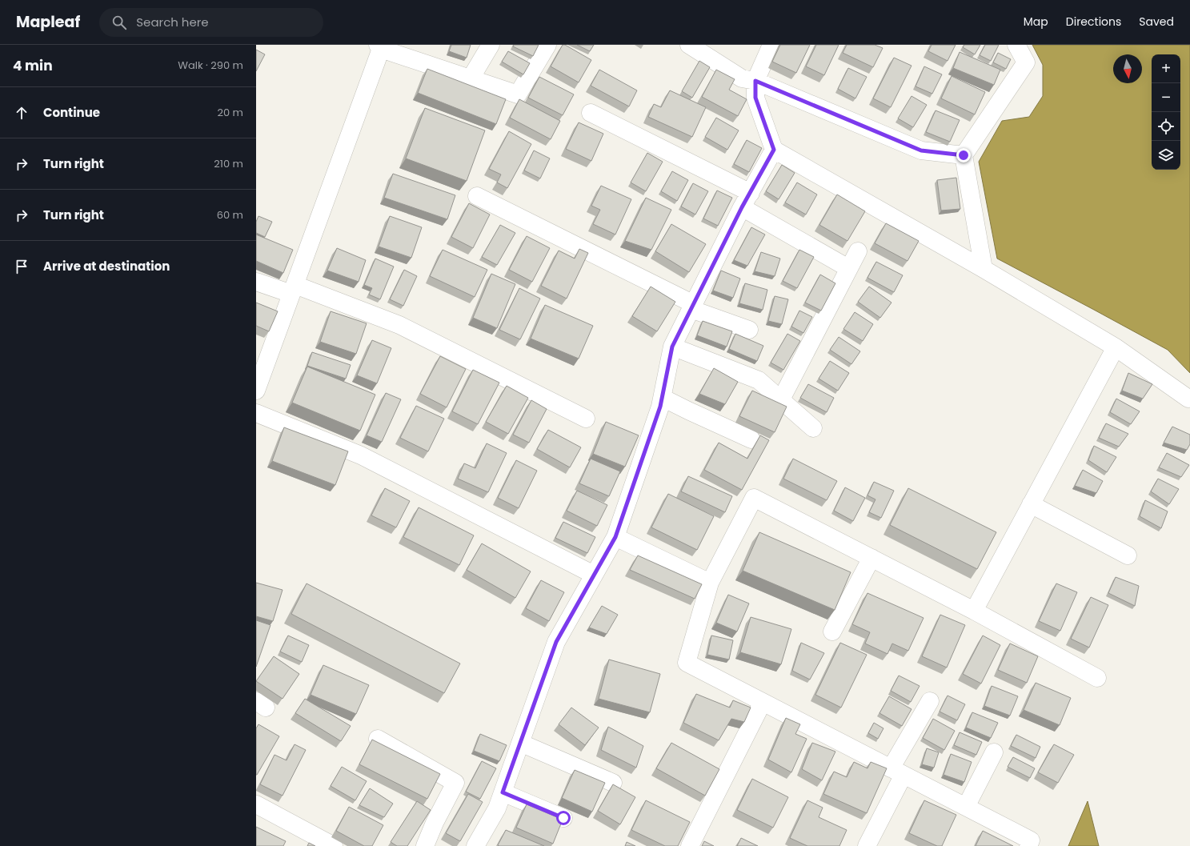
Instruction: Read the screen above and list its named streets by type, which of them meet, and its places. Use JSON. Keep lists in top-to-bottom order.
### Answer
{
  "north": "bottom",
  "page": {
    "header": "Mapleaf",
    "search": "Search here",
    "nav": ["Map", "Directions", "Saved"],
    "heading": ["4 min", "Walk · 290 m"],
    "map_buttons": ["+", "−"],
    "list": [
      ["Continue", "20 m"],
      ["Turn right", "210 m"],
      ["Turn right", "60 m"],
      "Arrive at destination"
    ]
  }
}
